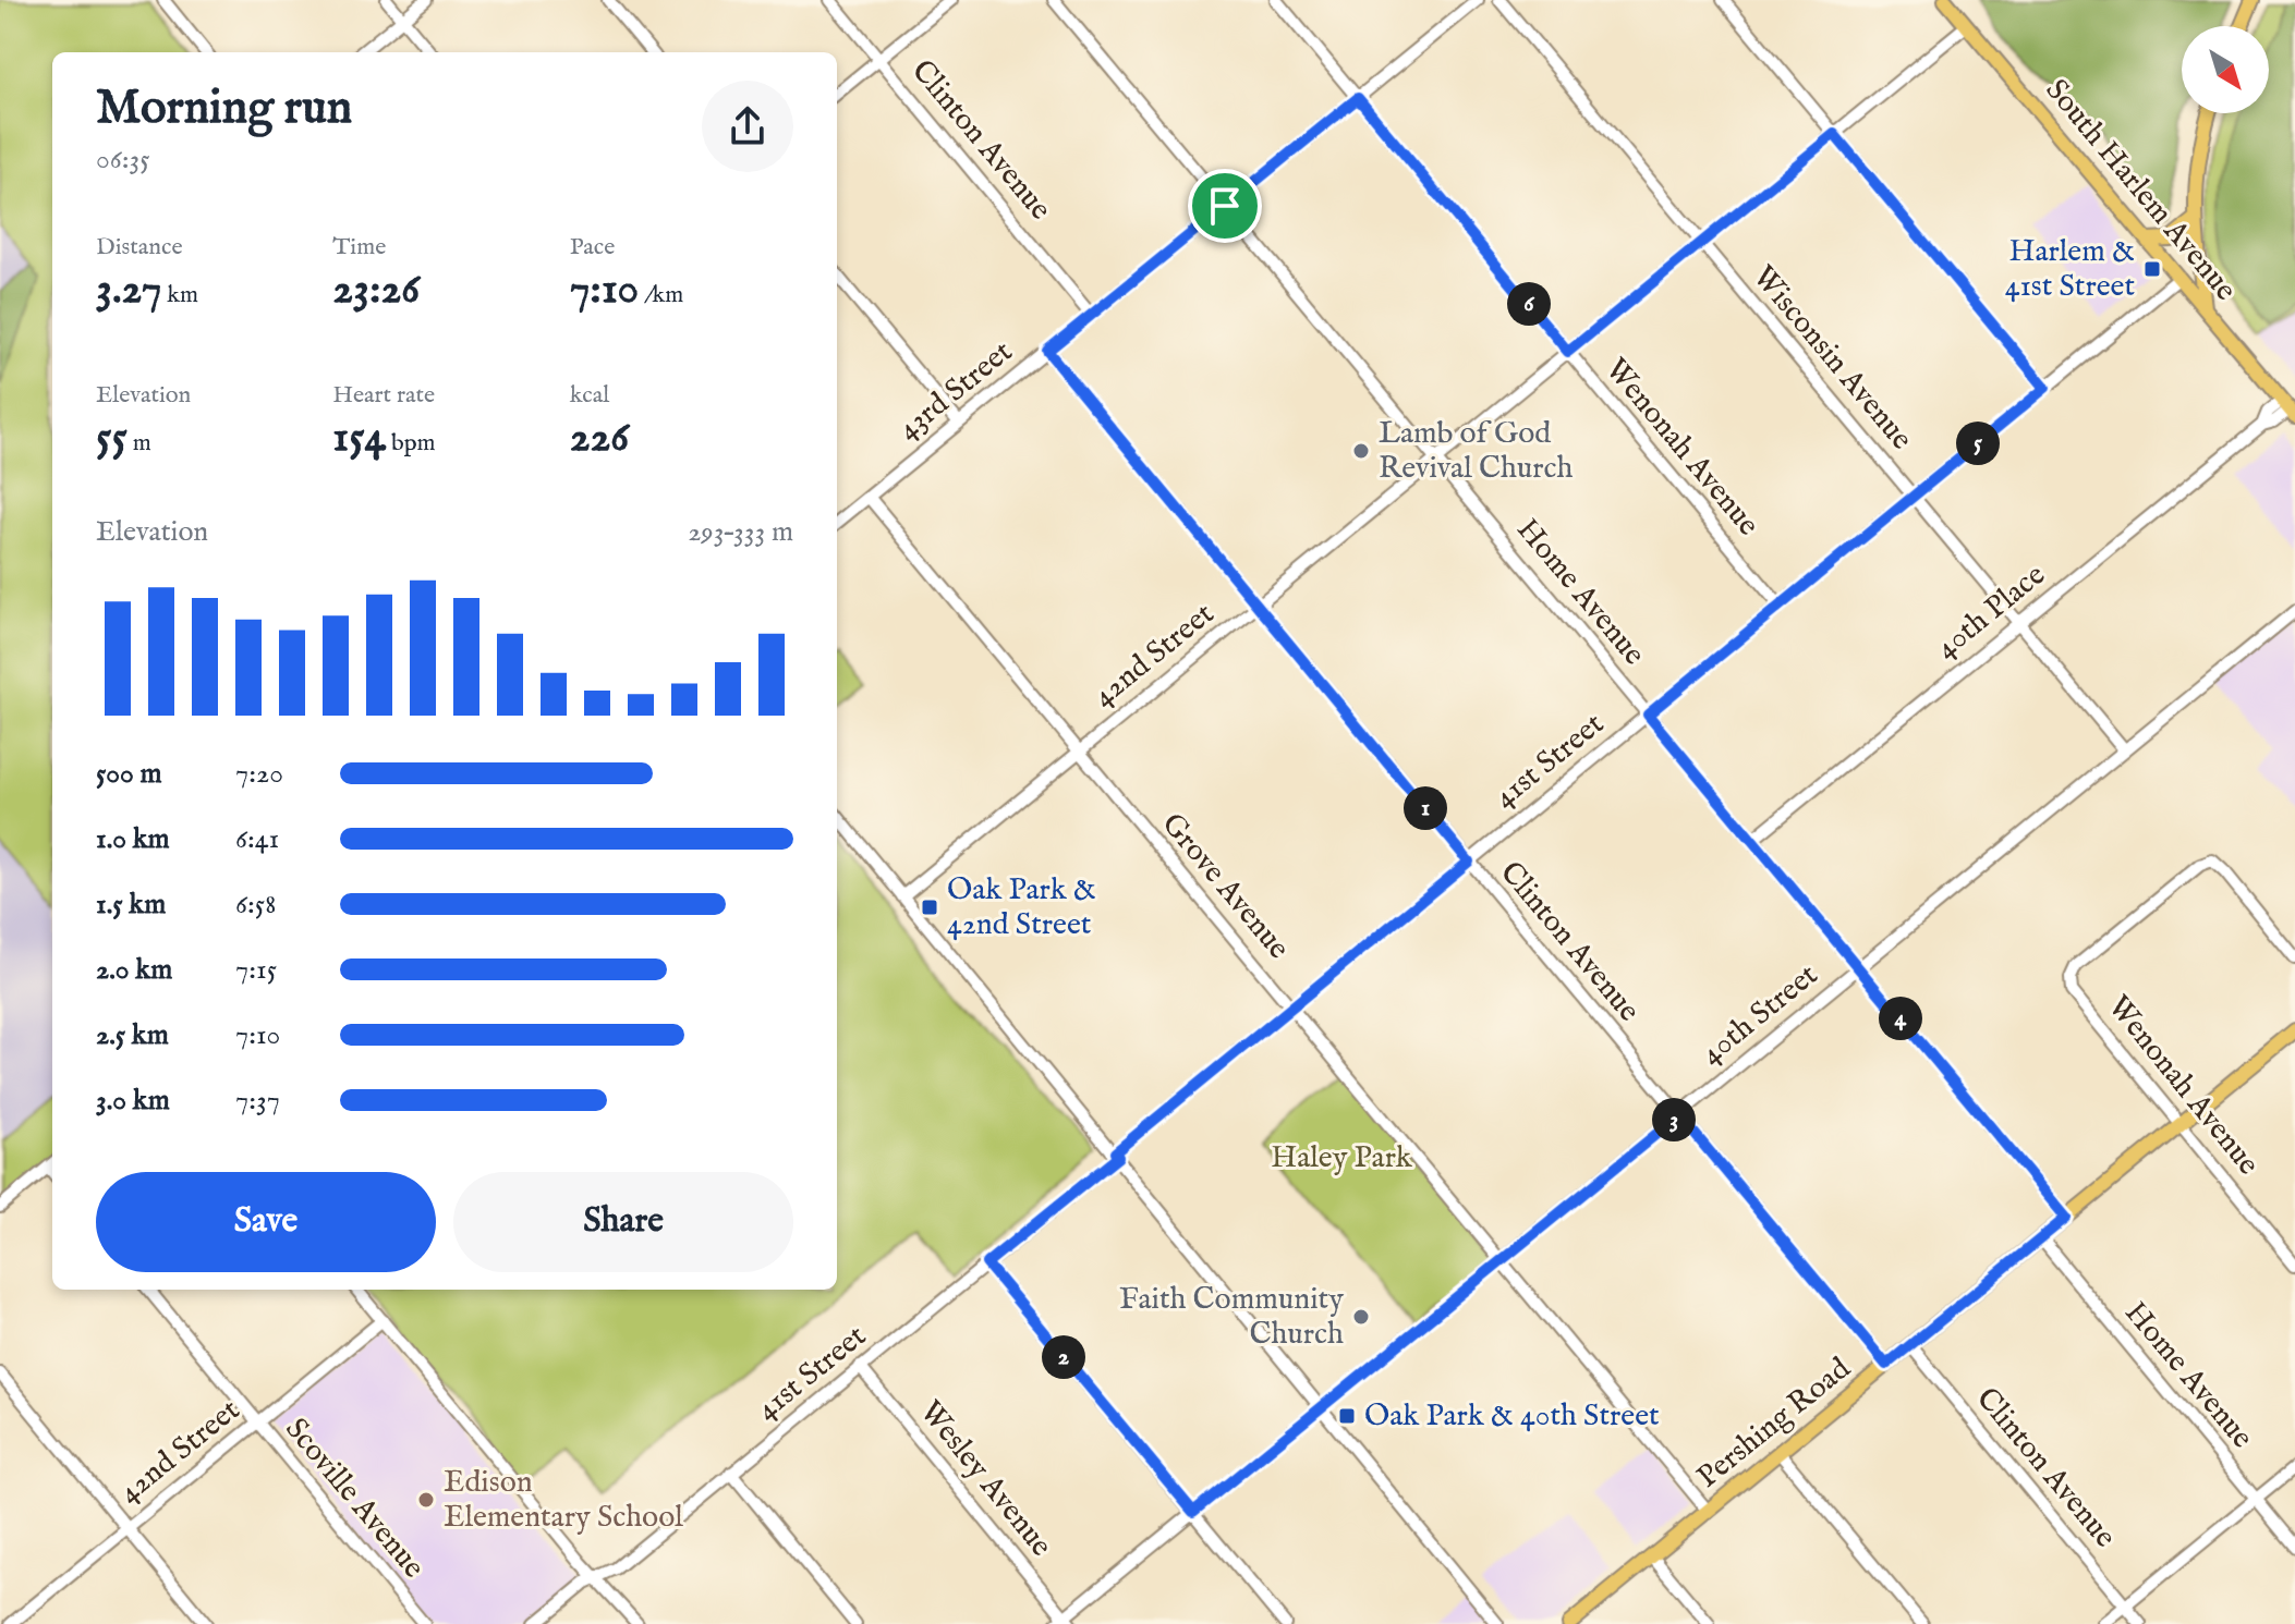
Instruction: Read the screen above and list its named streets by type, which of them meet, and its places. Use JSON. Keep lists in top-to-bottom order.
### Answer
{
  "streets": {
    "main road": ["South Harlem Avenue", "Pershing Road"],
    "street": [
      "Clinton Avenue",
      "Wisconsin Avenue",
      "43rd Street",
      "Wenonah Avenue",
      "Home Avenue",
      "40th Place",
      "42nd Street",
      "41st Street",
      "Grove Avenue",
      "40th Street",
      "Wesley Avenue",
      "Scoville Avenue"
    ]
  },
  "crossings": [
    ["Clinton Avenue", "43rd Street"],
    ["Clinton Avenue", "42nd Street"],
    ["Clinton Avenue", "41st Street"],
    ["Clinton Avenue", "40th Street"],
    ["Clinton Avenue", "Pershing Road"],
    ["South Harlem Avenue", "40th Place"],
    ["South Harlem Avenue", "42nd Street"],
    ["South Harlem Avenue", "41st Street"],
    ["Wisconsin Avenue", "40th Place"],
    ["Wisconsin Avenue", "42nd Street"],
    ["Wisconsin Avenue", "41st Street"],
    ["Wisconsin Avenue", "40th Street"],
    ["43rd Street", "Wenonah Avenue"],
    ["43rd Street", "Home Avenue"],
    ["43rd Street", "Grove Avenue"],
    ["Wenonah Avenue", "42nd Street"],
    ["Wenonah Avenue", "41st Street"],
    ["Wenonah Avenue", "Pershing Road"],
    ["Home Avenue", "40th Place"],
    ["Home Avenue", "42nd Street"],
    ["Home Avenue", "41st Street"],
    ["Home Avenue", "40th Street"],
    ["Home Avenue", "Pershing Road"],
    ["42nd Street", "Grove Avenue"],
    ["42nd Street", "Scoville Avenue"],
    ["41st Street", "Grove Avenue"],
    ["41st Street", "Wesley Avenue"],
    ["Grove Avenue", "40th Street"],
    ["Grove Avenue", "Pershing Road"],
    ["40th Street", "Wesley Avenue"]
  ],
  "parks": ["Haley Park"],
  "places": {
    "transit": ["Harlem & 41st Street", "Oak Park & 42nd Street", "Oak Park & 40th Street"],
    "other": ["Lamb of God Revival Church", "Faith Community Church", "Edison Elementary School"]
  },
  "north": "bottom right",
  "page": {
    "heading": ["Morning run", "06:35"],
    "stats": [
      ["Distance", "3.27 km"],
      ["Time", "23:26"],
      ["Pace", "7:10 /km"],
      ["Elevation", "55 m"],
      ["Heart rate", "154 bpm"],
      ["kcal", "226"]
    ],
    "pins": [
      "6",
      "5",
      "1",
      "4",
      "3",
      "2"
    ],
    "chart": ["Elevation", "293–333 m"],
    "list": [
      {
        "name": "500 m",
        "note": "7:20"
      },
      {
        "name": "1.0 km",
        "note": "6:41"
      },
      {
        "name": "1.5 km",
        "note": "6:58"
      },
      {
        "name": "2.0 km",
        "note": "7:15"
      },
      {
        "name": "2.5 km",
        "note": "7:10"
      },
      {
        "name": "3.0 km",
        "note": "7:37"
      }
    ],
    "buttons": ["Save", "Share"]
  }
}
